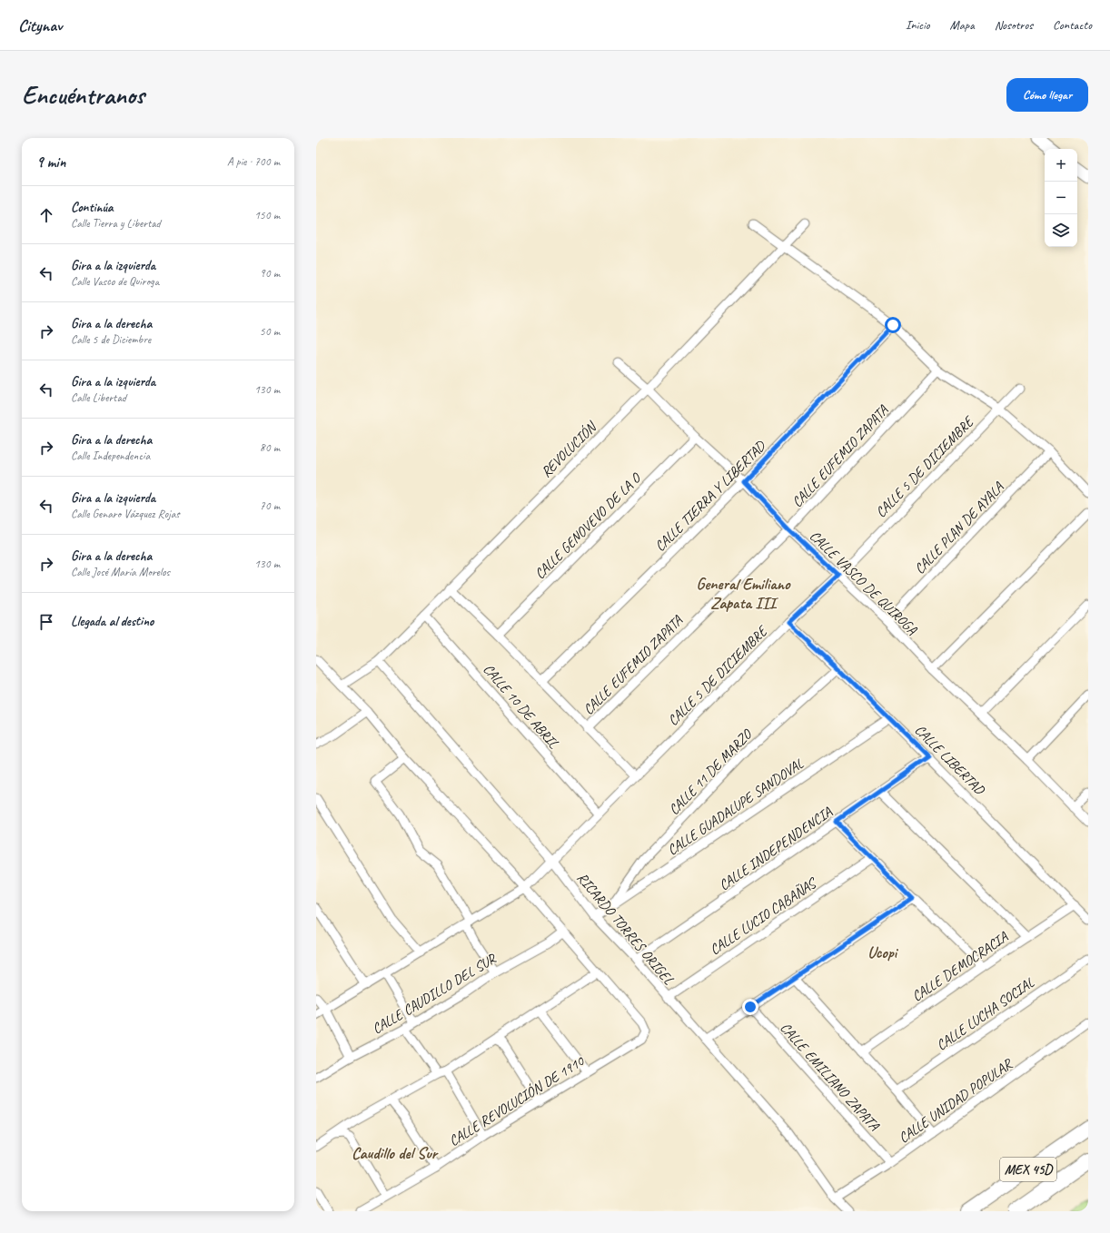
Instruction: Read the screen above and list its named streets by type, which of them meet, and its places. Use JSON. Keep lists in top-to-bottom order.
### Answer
{
  "streets": {
    "highway": ["MEX 45D"],
    "street": [
      "REVOLUCIÓN",
      "CALLE EUFEMIO ZAPATA",
      "CALLE 5 DE DICIEMBRE",
      "CALLE TIERRA Y LIBERTAD",
      "CALLE GENOVEVO DE LA O",
      "CALLE PLAN DE AYALA",
      "CALLE VASCO DE QUIROGA",
      "CALLE 10 DE ABRIL",
      "CALLE LIBERTAD",
      "CALLE 11 DE MARZO",
      "CALLE GUADALUPE SANDOVAL",
      "CALLE INDEPENDENCIA",
      "CALLE LUCIO CABAÑAS",
      "RICARDO TORRES ORIGEL",
      "CALLE DEMOCRACIA",
      "CALLE CAUDILLO DEL SUR",
      "CALLE LUCHA SOCIAL",
      "CALLE EMILIANO ZAPATA",
      "CALLE REVOLUCIÓN DE 1910",
      "CALLE UNIDAD POPULAR"
    ]
  },
  "crossings": [
    ["REVOLUCIÓN", "CALLE VASCO DE QUIROGA"],
    ["REVOLUCIÓN", "CALLE 10 DE ABRIL"],
    ["REVOLUCIÓN", "RICARDO TORRES ORIGEL"],
    ["CALLE EUFEMIO ZAPATA", "CALLE VASCO DE QUIROGA"],
    ["CALLE 5 DE DICIEMBRE", "CALLE VASCO DE QUIROGA"],
    ["CALLE 5 DE DICIEMBRE", "CALLE 10 DE ABRIL"],
    ["CALLE 5 DE DICIEMBRE", "CALLE LIBERTAD"],
    ["CALLE 5 DE DICIEMBRE", "RICARDO TORRES ORIGEL"],
    ["CALLE TIERRA Y LIBERTAD", "CALLE VASCO DE QUIROGA"],
    ["CALLE GENOVEVO DE LA O", "CALLE VASCO DE QUIROGA"],
    ["CALLE PLAN DE AYALA", "CALLE VASCO DE QUIROGA"],
    ["CALLE LIBERTAD", "CALLE 11 DE MARZO"],
    ["CALLE LIBERTAD", "CALLE GUADALUPE SANDOVAL"],
    ["CALLE LIBERTAD", "CALLE INDEPENDENCIA"],
    ["CALLE LIBERTAD", "CALLE DEMOCRACIA"],
    ["CALLE 11 DE MARZO", "CALLE GUADALUPE SANDOVAL"],
    ["CALLE GUADALUPE SANDOVAL", "RICARDO TORRES ORIGEL"],
    ["CALLE INDEPENDENCIA", "RICARDO TORRES ORIGEL"],
    ["CALLE LUCIO CABAÑAS", "RICARDO TORRES ORIGEL"],
    ["RICARDO TORRES ORIGEL", "CALLE UNIDAD POPULAR"],
    ["CALLE EMILIANO ZAPATA", "CALLE UNIDAD POPULAR"]
  ],
  "districts": ["General Emiliano Zapata III", "Ucopi", "Caudillo del Sur"],
  "page": {
    "header": "Citynav",
    "nav": [
      "Inicio",
      "Mapa",
      "Nosotros",
      "Contacto"
    ],
    "buttons": "Cómo llegar",
    "title": "Encuéntranos",
    "heading": ["9 min", "A pie · 700 m"],
    "map_buttons": ["+", "−"],
    "list": [
      ["Continúa", "Calle Tierra y Libertad", "150 m"],
      ["Gira a la izquierda", "Calle Vasco de Quiroga", "90 m"],
      ["Gira a la derecha", "Calle 5 de Diciembre", "50 m"],
      ["Gira a la izquierda", "Calle Libertad", "130 m"],
      ["Gira a la derecha", "Calle Independencia", "80 m"],
      ["Gira a la izquierda", "Calle Genaro Vázquez Rojas", "70 m"],
      ["Gira a la derecha", "Calle José María Morelos", "130 m"],
      "Llegada al destino"
    ]
  }
}
